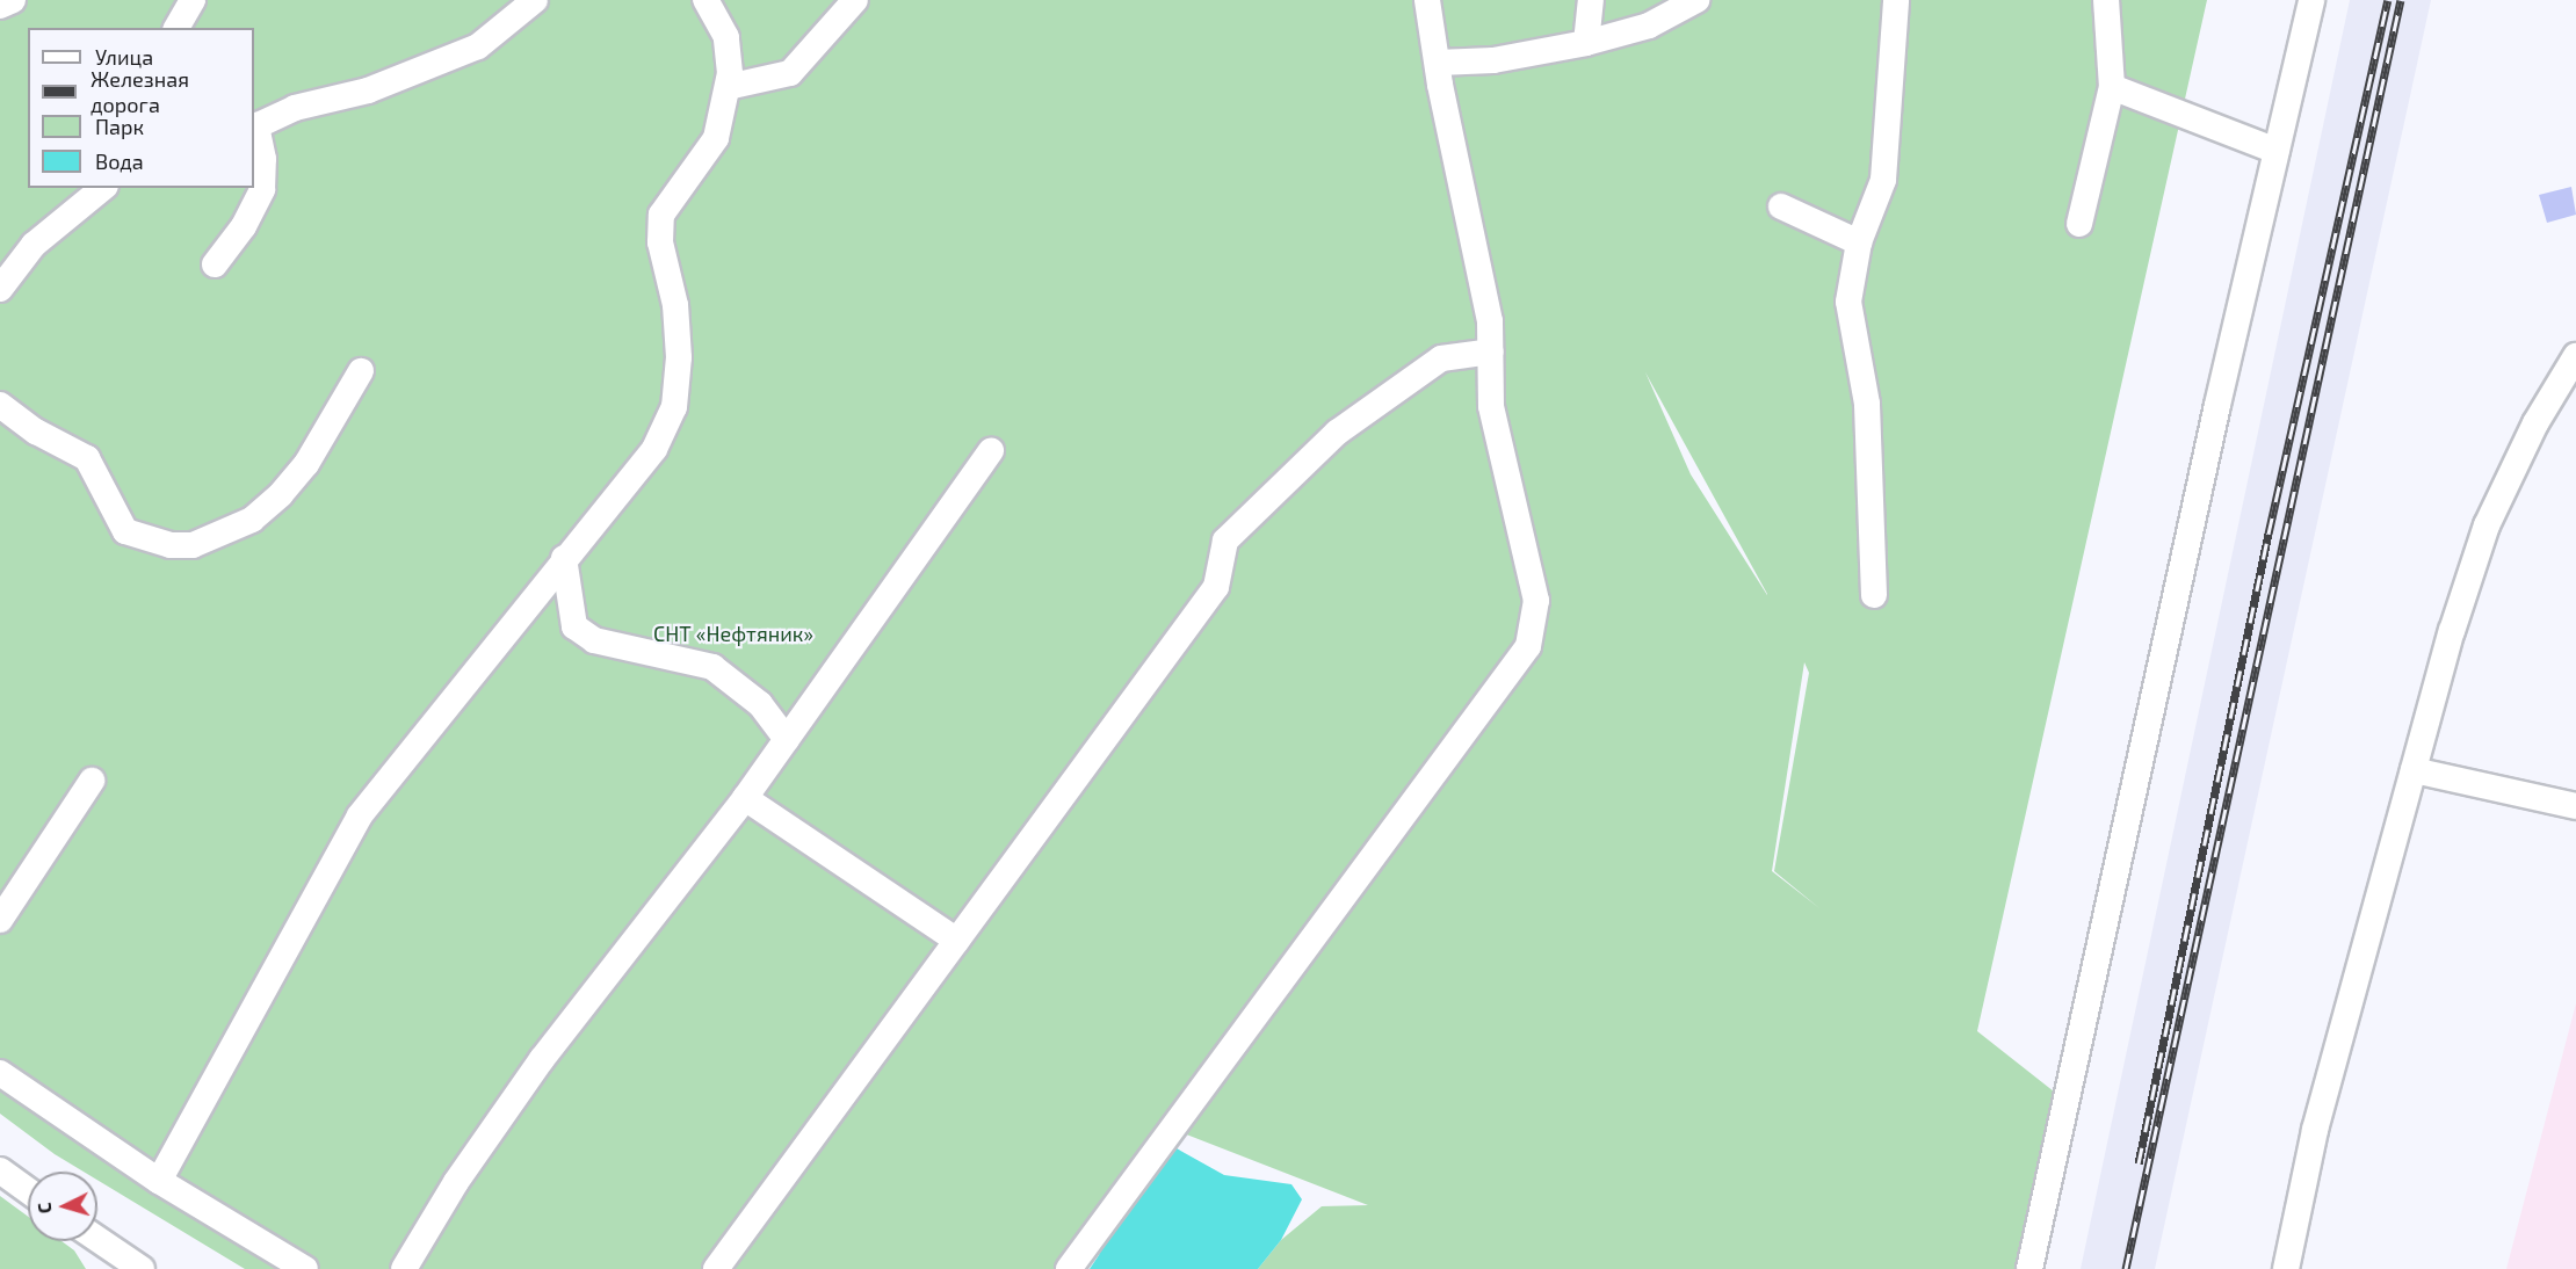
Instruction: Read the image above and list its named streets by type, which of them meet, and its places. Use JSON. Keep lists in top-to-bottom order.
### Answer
{
  "parks": ["СНТ «Нефтяник»"],
  "legend": [
    "Улица",
    "Железная дорога",
    "Парк",
    "Вода"
  ],
  "north": "left"
}
